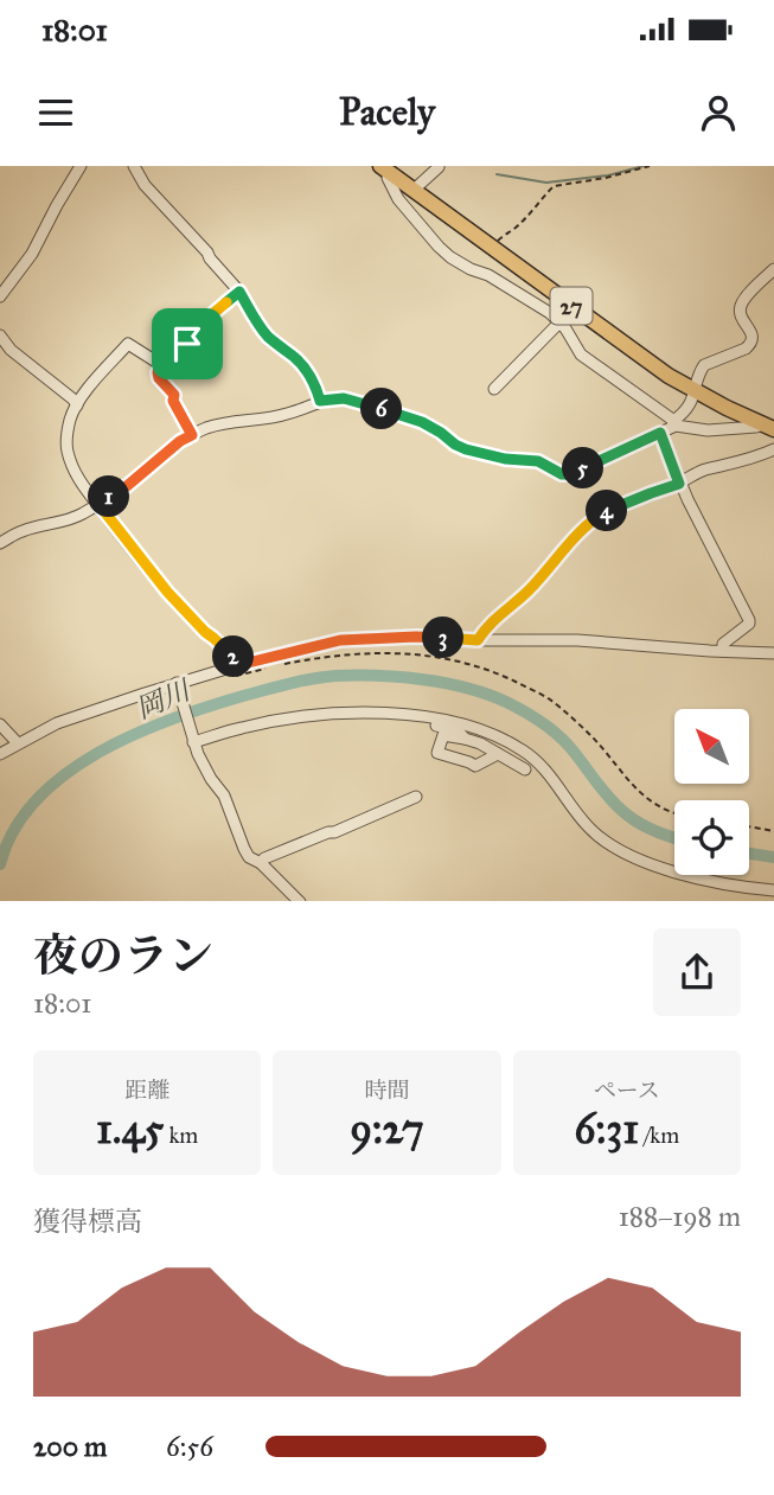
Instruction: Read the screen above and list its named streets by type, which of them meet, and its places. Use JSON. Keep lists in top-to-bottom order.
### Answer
{
  "streets": {
    "main road": ["27"]
  },
  "water": ["岡川"],
  "north": "top left",
  "page": {
    "status": "18:01",
    "header": "Pacely",
    "pins": [
      "6",
      "5",
      "1",
      "4",
      "3",
      "2"
    ],
    "heading": ["夜のラン", "18:01"],
    "stats": [
      ["距離", "1.45 km"],
      ["時間", "9:27"],
      ["ペース", "6:31 /km"]
    ],
    "chart": ["獲得標高", "188–198 m"],
    "list": [
      {
        "name": "200 m",
        "note": "6:56"
      }
    ]
  }
}
